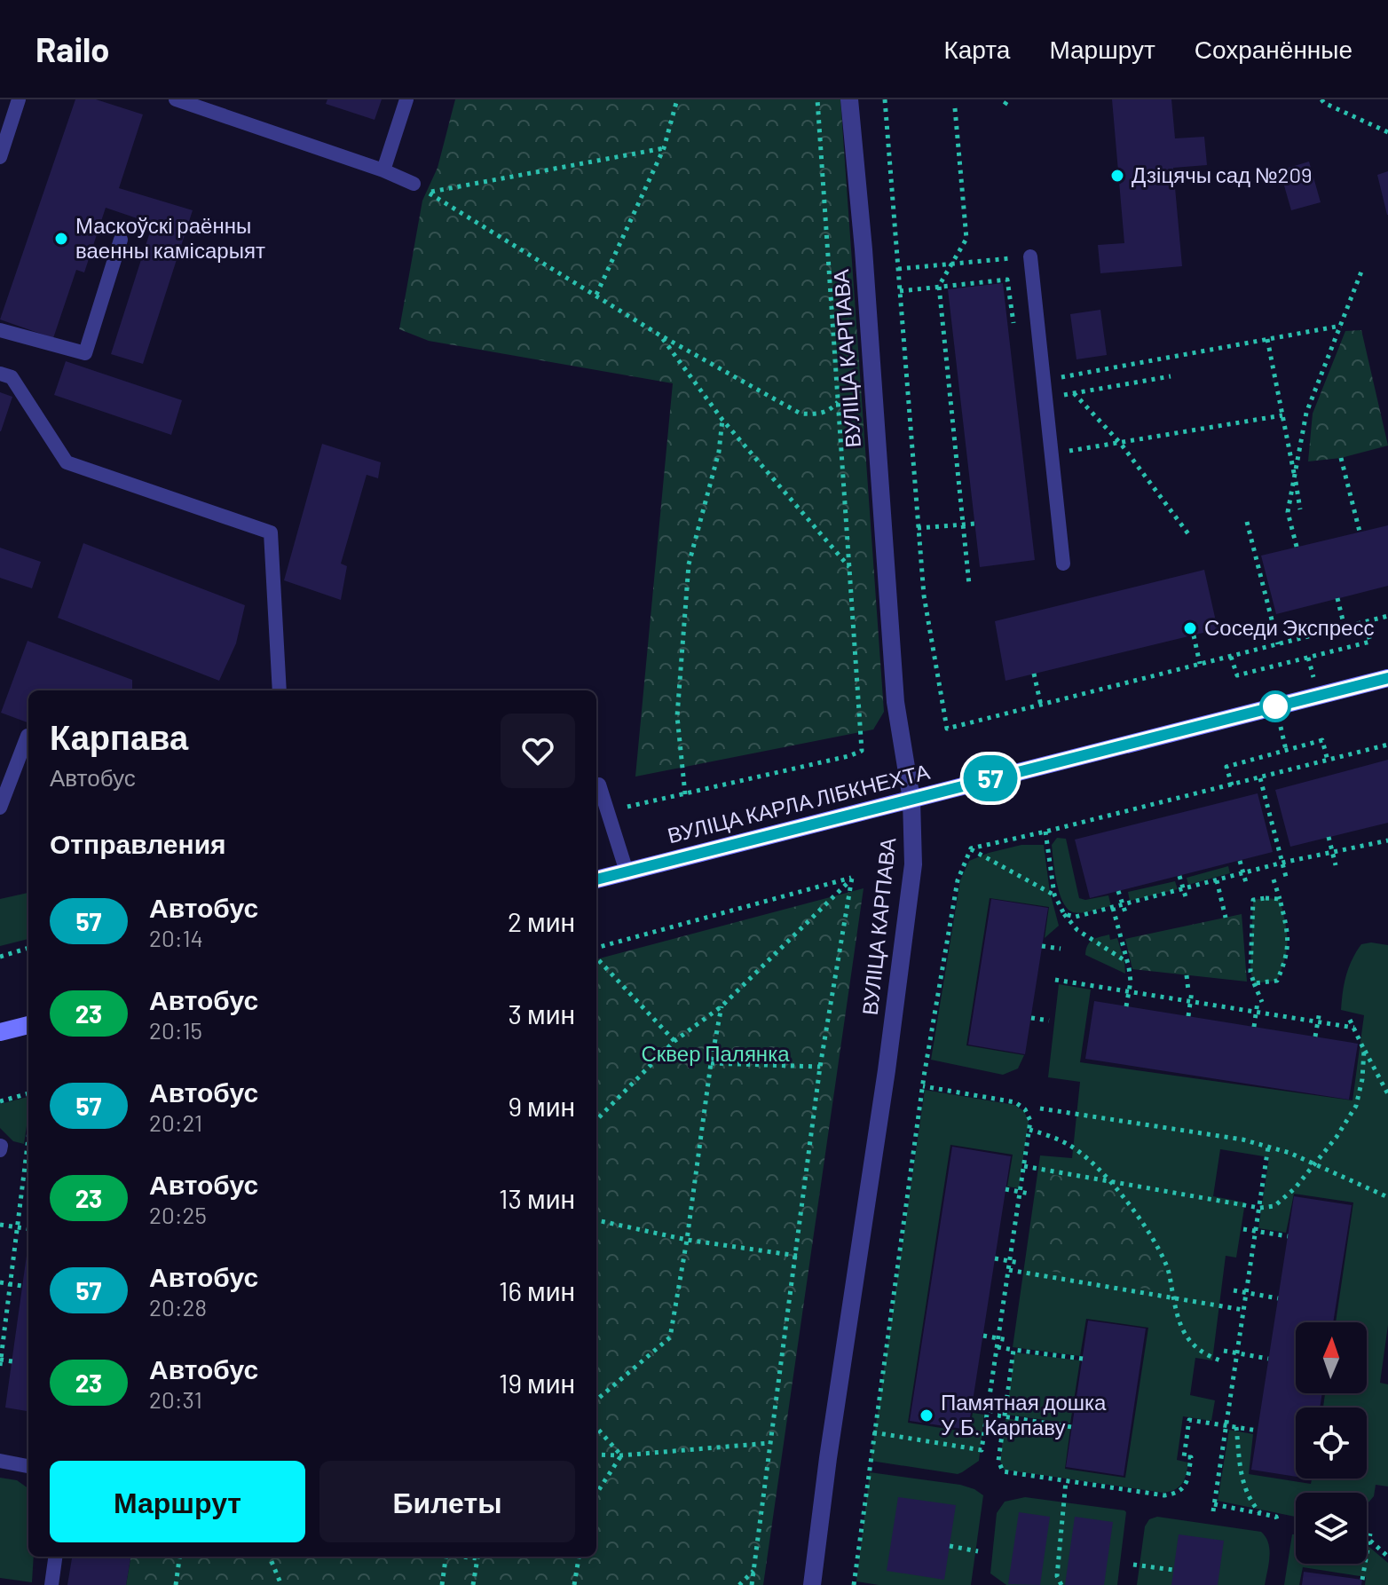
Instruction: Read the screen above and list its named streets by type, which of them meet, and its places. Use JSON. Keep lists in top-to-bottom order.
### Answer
{
  "streets": {
    "main road": ["ВУЛІЦА КАРЛА ЛІБКНЕХТА"],
    "street": ["ВУЛІЦА КАРПАВА"]
  },
  "crossings": [
    ["ВУЛІЦА КАРПАВА", "ВУЛІЦА КАРЛА ЛІБКНЕХТА"]
  ],
  "parks": ["Сквер Палянка"],
  "places": [
    "Дзіцячы сад №209",
    "Маскоўскі раённы ваенны камісарыят",
    "Соседи Экспресс",
    "Памятная дошка У.Б. Карпаву"
  ],
  "lines": ["bus line 57"],
  "north": "top",
  "page": {
    "header": "Railo",
    "nav": ["Карта", "Маршрут", "Сохранённые"],
    "on_map": "57",
    "heading": [
      ["Карпава", "Автобус"],
      "Отправления"
    ],
    "list": [
      {
        "mark": "57",
        "name": "Автобус",
        "note": "20:14",
        "value": "2 мин"
      },
      {
        "mark": "23",
        "name": "Автобус",
        "note": "20:15",
        "value": "3 мин"
      },
      {
        "mark": "57",
        "name": "Автобус",
        "note": "20:21",
        "value": "9 мин"
      },
      {
        "mark": "23",
        "name": "Автобус",
        "note": "20:25",
        "value": "13 мин"
      },
      {
        "mark": "57",
        "name": "Автобус",
        "note": "20:28",
        "value": "16 мин"
      },
      {
        "mark": "23",
        "name": "Автобус",
        "note": "20:31",
        "value": "19 мин"
      }
    ],
    "buttons": ["Маршрут", "Билеты"]
  }
}
